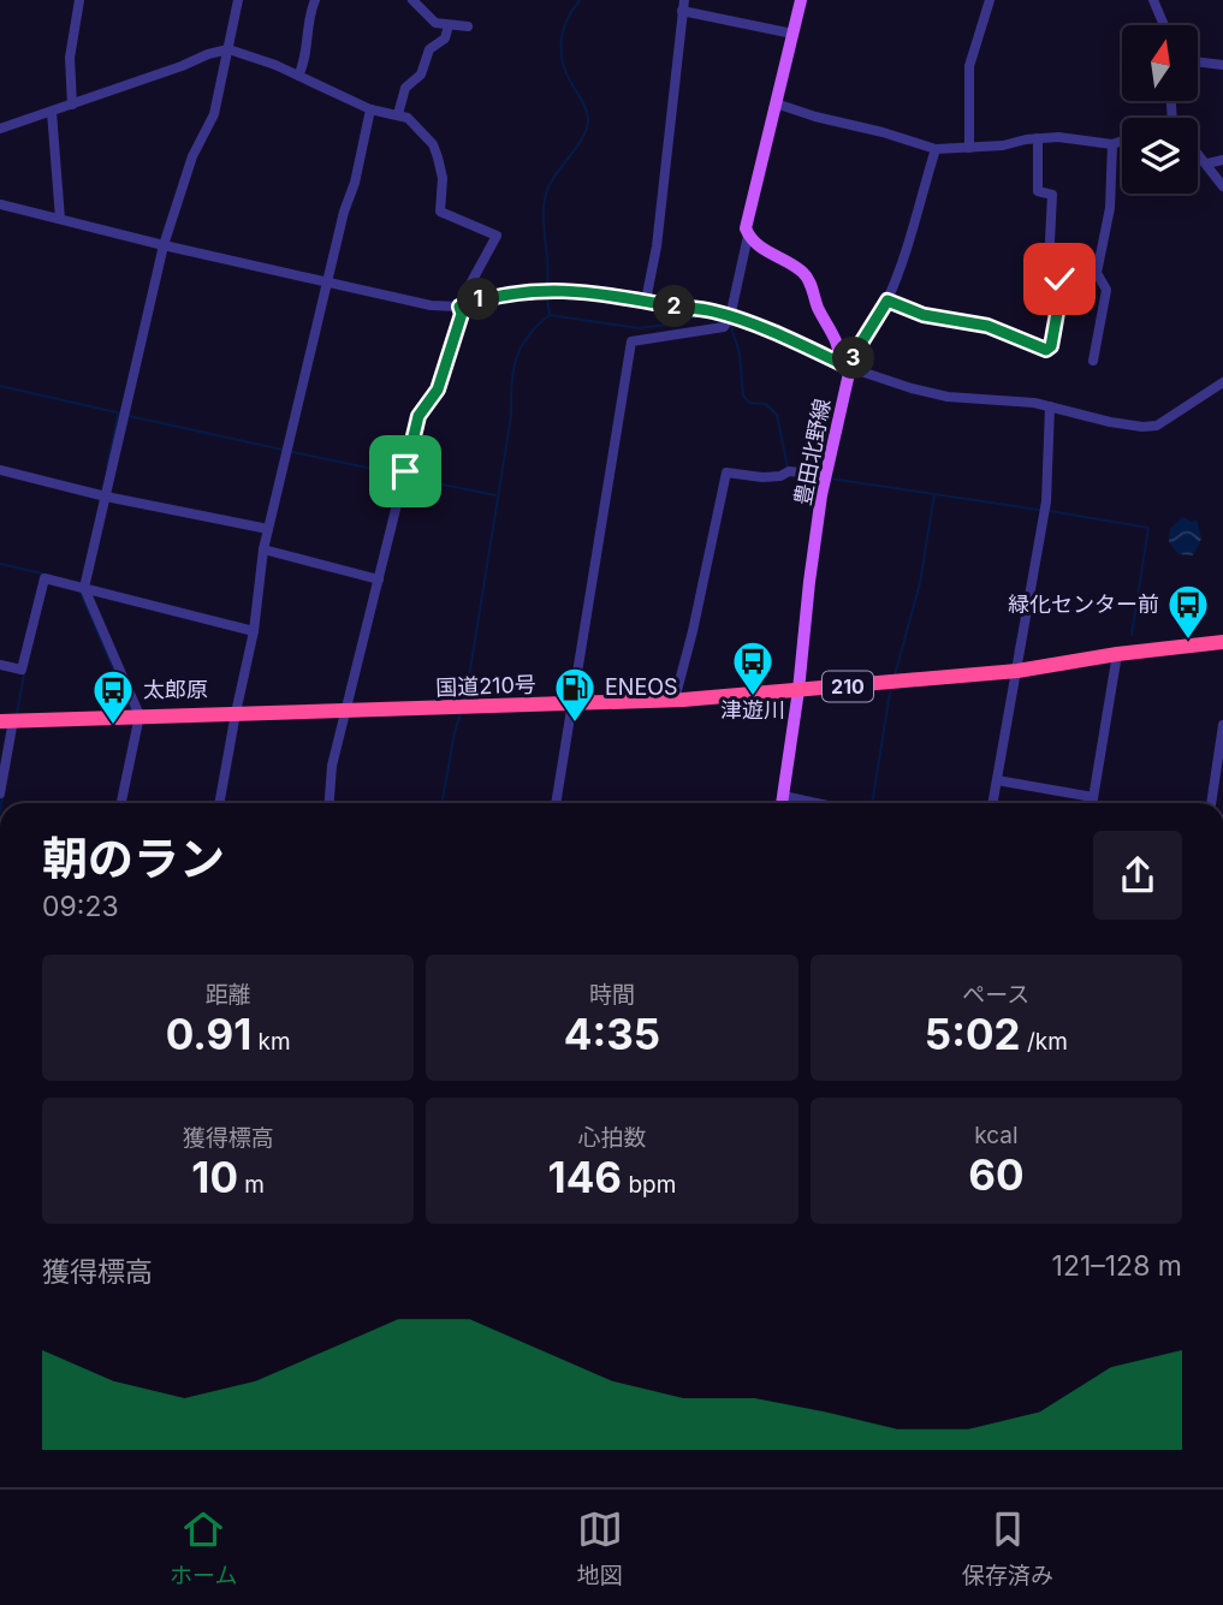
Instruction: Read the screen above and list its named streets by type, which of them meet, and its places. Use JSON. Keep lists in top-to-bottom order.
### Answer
{
  "streets": {
    "highway": ["国道210号", "210"],
    "main road": ["豊田北野線"]
  },
  "crossings": [
    ["豊田北野線", "国道210号"]
  ],
  "places": {
    "bus stop": ["緑化センター前", "津遊川", "太郎原"],
    "fuel station": ["ENEOS"]
  },
  "north": "top",
  "page": {
    "pins": ["1", "2", "3"],
    "heading": ["朝のラン", "09:23"],
    "stats": [
      ["距離", "0.91 km"],
      ["時間", "4:35"],
      ["ペース", "5:02 /km"],
      ["獲得標高", "10 m"],
      ["心拍数", "146 bpm"],
      ["kcal", "60"]
    ],
    "chart": ["獲得標高", "121–128 m"],
    "tabs": ["ホーム", "地図", "保存済み"]
  }
}
